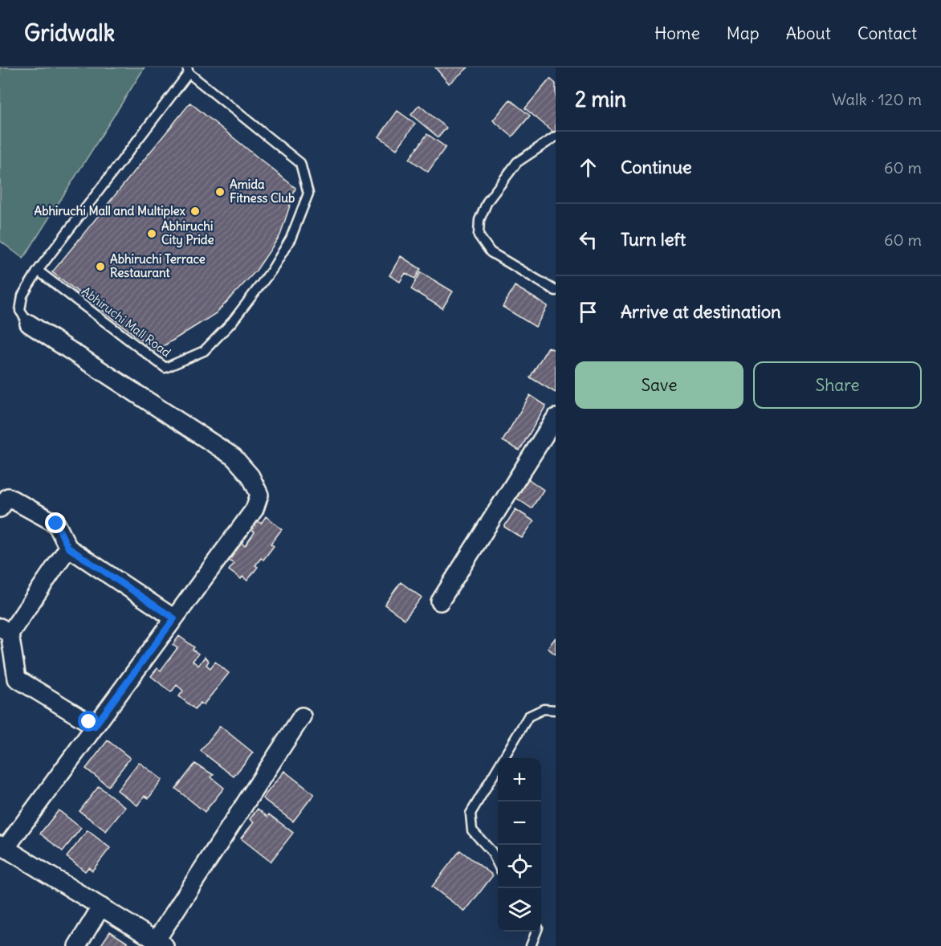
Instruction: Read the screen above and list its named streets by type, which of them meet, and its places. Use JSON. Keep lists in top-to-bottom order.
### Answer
{
  "streets": {
    "lane": ["Abhiruchi Mall Road"]
  },
  "places": [
    "Amida Fitness Club",
    "Abhiruchi Mall and Multiplex",
    "Abhiruchi City Pride",
    "Abhiruchi Terrace Restaurant"
  ],
  "page": {
    "header": "Gridwalk",
    "nav": [
      "Home",
      "Map",
      "About",
      "Contact"
    ],
    "heading": ["2 min", "Walk · 120 m"],
    "list": [
      ["Continue", "60 m"],
      ["Turn left", "60 m"],
      "Arrive at destination"
    ],
    "buttons": ["Save", "Share"],
    "map_buttons": ["+", "−"]
  }
}
